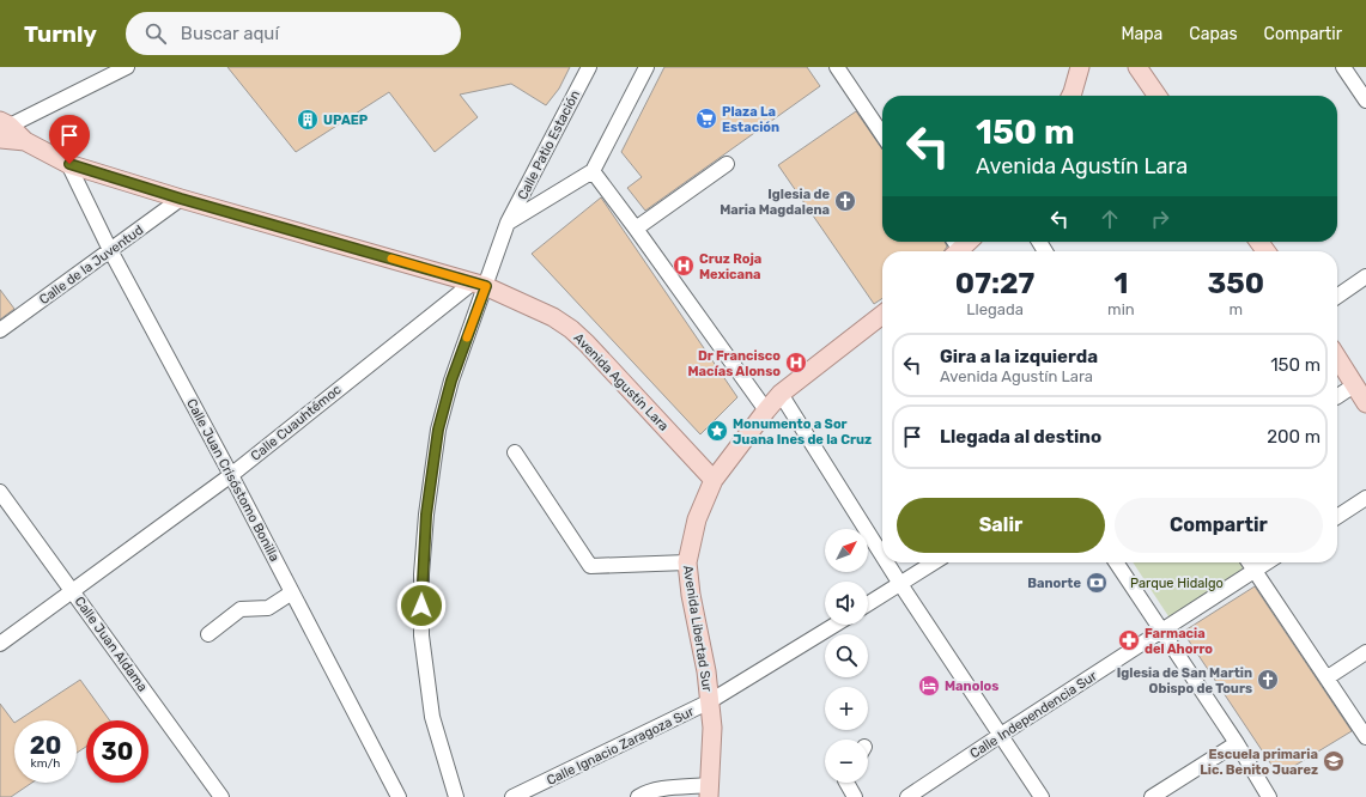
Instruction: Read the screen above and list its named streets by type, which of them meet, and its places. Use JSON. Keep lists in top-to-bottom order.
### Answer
{
  "streets": {
    "main road": ["Avenida Agustín Lara", "Avenida Libertad Sur"],
    "street": [
      "Calle Patio Estación",
      "Calle de la Juventud",
      "Calle Cuauhtémoc",
      "Calle Juan Crisóstomo Bonilla",
      "Calle Juan Aldama",
      "Calle Independencia Sur",
      "Calle Ignacio Zaragoza Sur"
    ]
  },
  "crossings": [
    ["Calle Patio Estación", "Avenida Agustín Lara"],
    ["Calle Patio Estación", "Calle Cuauhtémoc"],
    ["Calle de la Juventud", "Avenida Agustín Lara"],
    ["Calle de la Juventud", "Calle Juan Crisóstomo Bonilla"],
    ["Avenida Agustín Lara", "Calle Cuauhtémoc"],
    ["Avenida Agustín Lara", "Calle Juan Crisóstomo Bonilla"],
    ["Avenida Agustín Lara", "Avenida Libertad Sur"],
    ["Calle Cuauhtémoc", "Calle Juan Crisóstomo Bonilla"],
    ["Calle Cuauhtémoc", "Calle Juan Aldama"],
    ["Avenida Libertad Sur", "Calle Ignacio Zaragoza Sur"]
  ],
  "parks": ["Parque Hidalgo"],
  "places": {
    "supermarket": ["Plaza La Estación"],
    "building": ["UPAEP"],
    "church": ["Iglesia de Maria Magdalena", "Iglesia de San Martin Obispo de Tours"],
    "hospital": ["Cruz Roja Mexicana", "Dr Francisco Macías Alonso"],
    "place": ["Monumento a Sor Juana Ines de la Cruz"],
    "bank": ["Banorte"],
    "pharmacy": ["Farmacia del Ahorro"],
    "hotel": ["Manolos"],
    "school or university": ["Escuela primaria Lic. Benito Juarez"]
  },
  "north": "top right",
  "page": {
    "header": "Turnly",
    "search": "Buscar aquí",
    "nav": ["Mapa", "Capas", "Compartir"],
    "turn": ["150 m", "Avenida Agustín Lara"],
    "eta": [
      "07:27",
      "Llegada",
      "1",
      "min",
      "350",
      "m"
    ],
    "list": [
      {
        "name": "Gira a la izquierda",
        "note": "Avenida Agustín Lara",
        "value": "150 m"
      },
      {
        "name": "Llegada al destino",
        "value": "200 m"
      }
    ],
    "buttons": ["Salir", "Compartir"],
    "map_buttons": ["+", "−"],
    "speed": "20 km/h",
    "limit": "30"
  }
}
